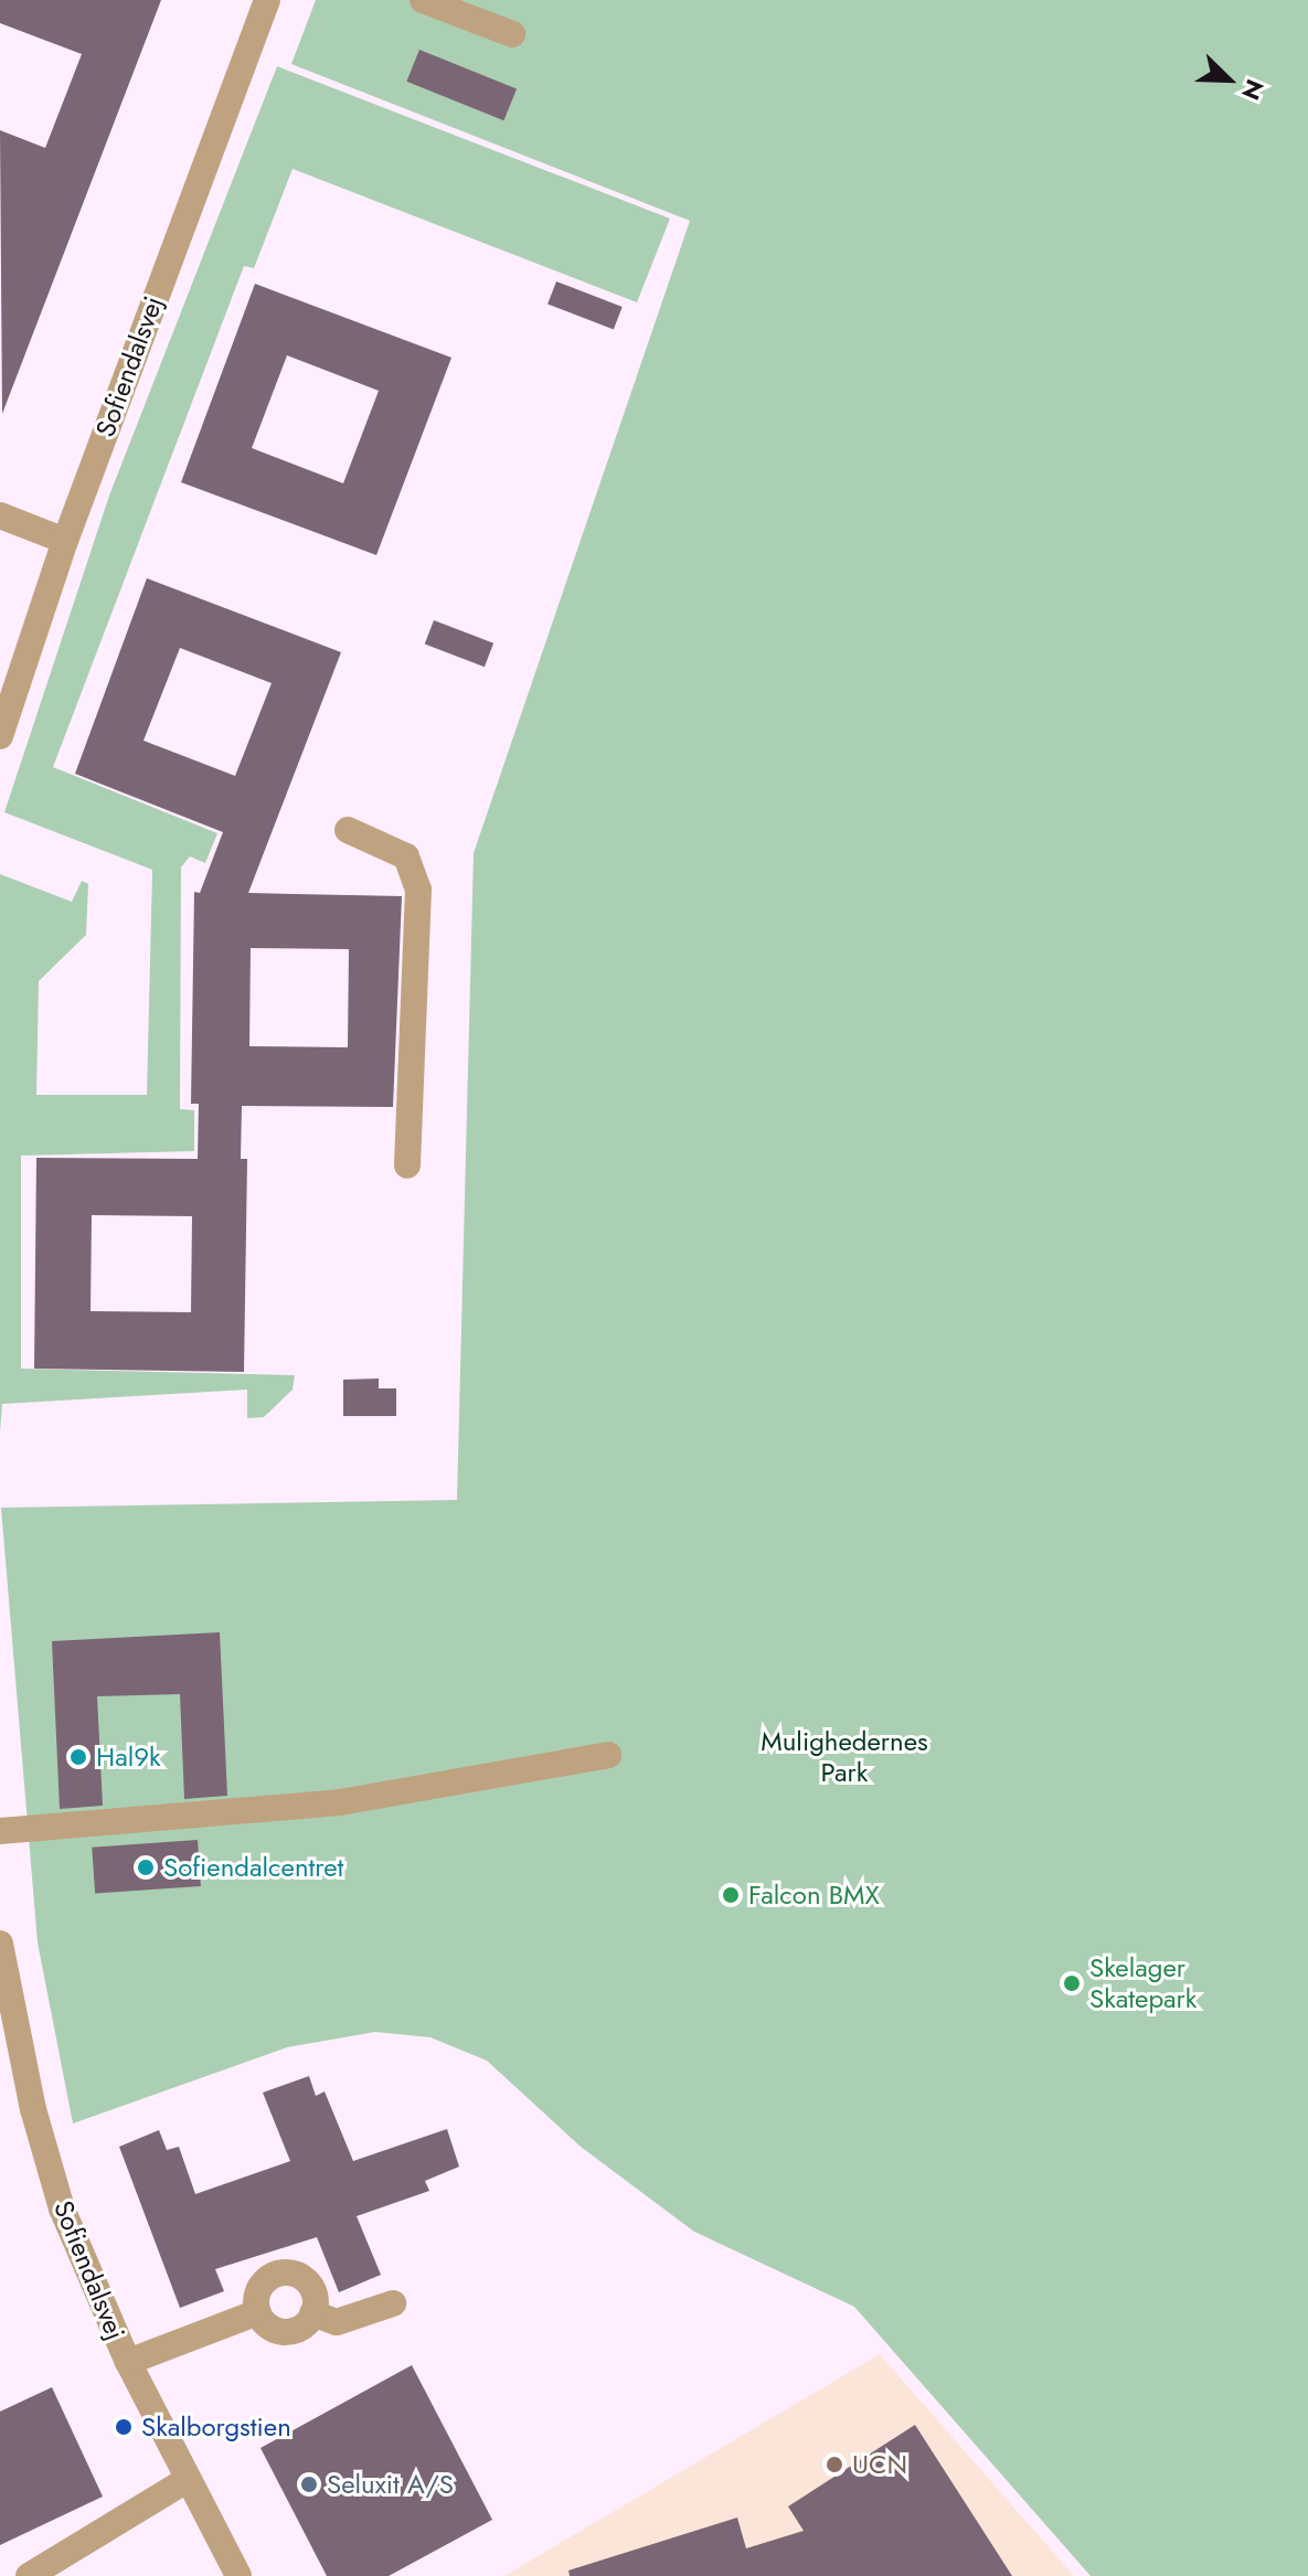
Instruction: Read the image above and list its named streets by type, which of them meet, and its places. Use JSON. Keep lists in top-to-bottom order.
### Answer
{
  "streets": {
    "street": ["Sofiendalsvej"]
  },
  "parks": ["Mulighedernes Park"],
  "places": [
    "Hal9k",
    "Sofiendalcentret",
    "Falcon BMX",
    "Skelager Skatepark",
    "Skalborgstien",
    "UCN",
    "Seluxit A/S"
  ],
  "north": "bottom right"
}
